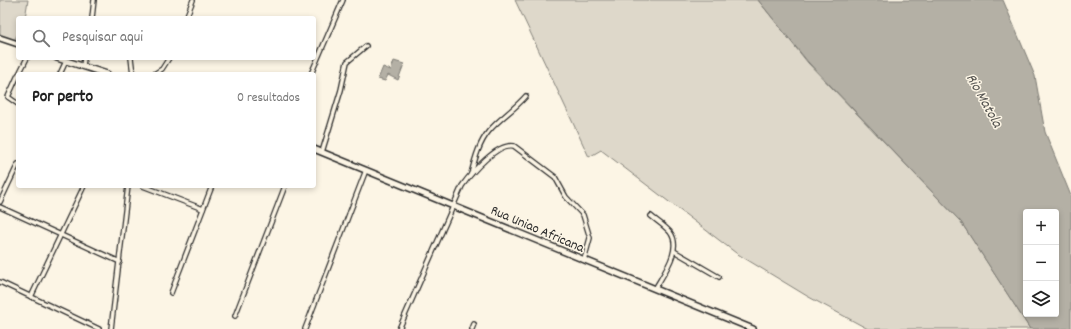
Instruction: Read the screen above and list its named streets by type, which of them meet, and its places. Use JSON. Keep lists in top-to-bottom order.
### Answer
{
  "streets": {
    "main road": ["Rua Uniao Africana"]
  },
  "water": ["Rio Matola"],
  "page": {
    "search": "Pesquisar aqui",
    "heading": ["Por perto", "0 resultados"],
    "map_buttons": ["+", "−"]
  }
}
